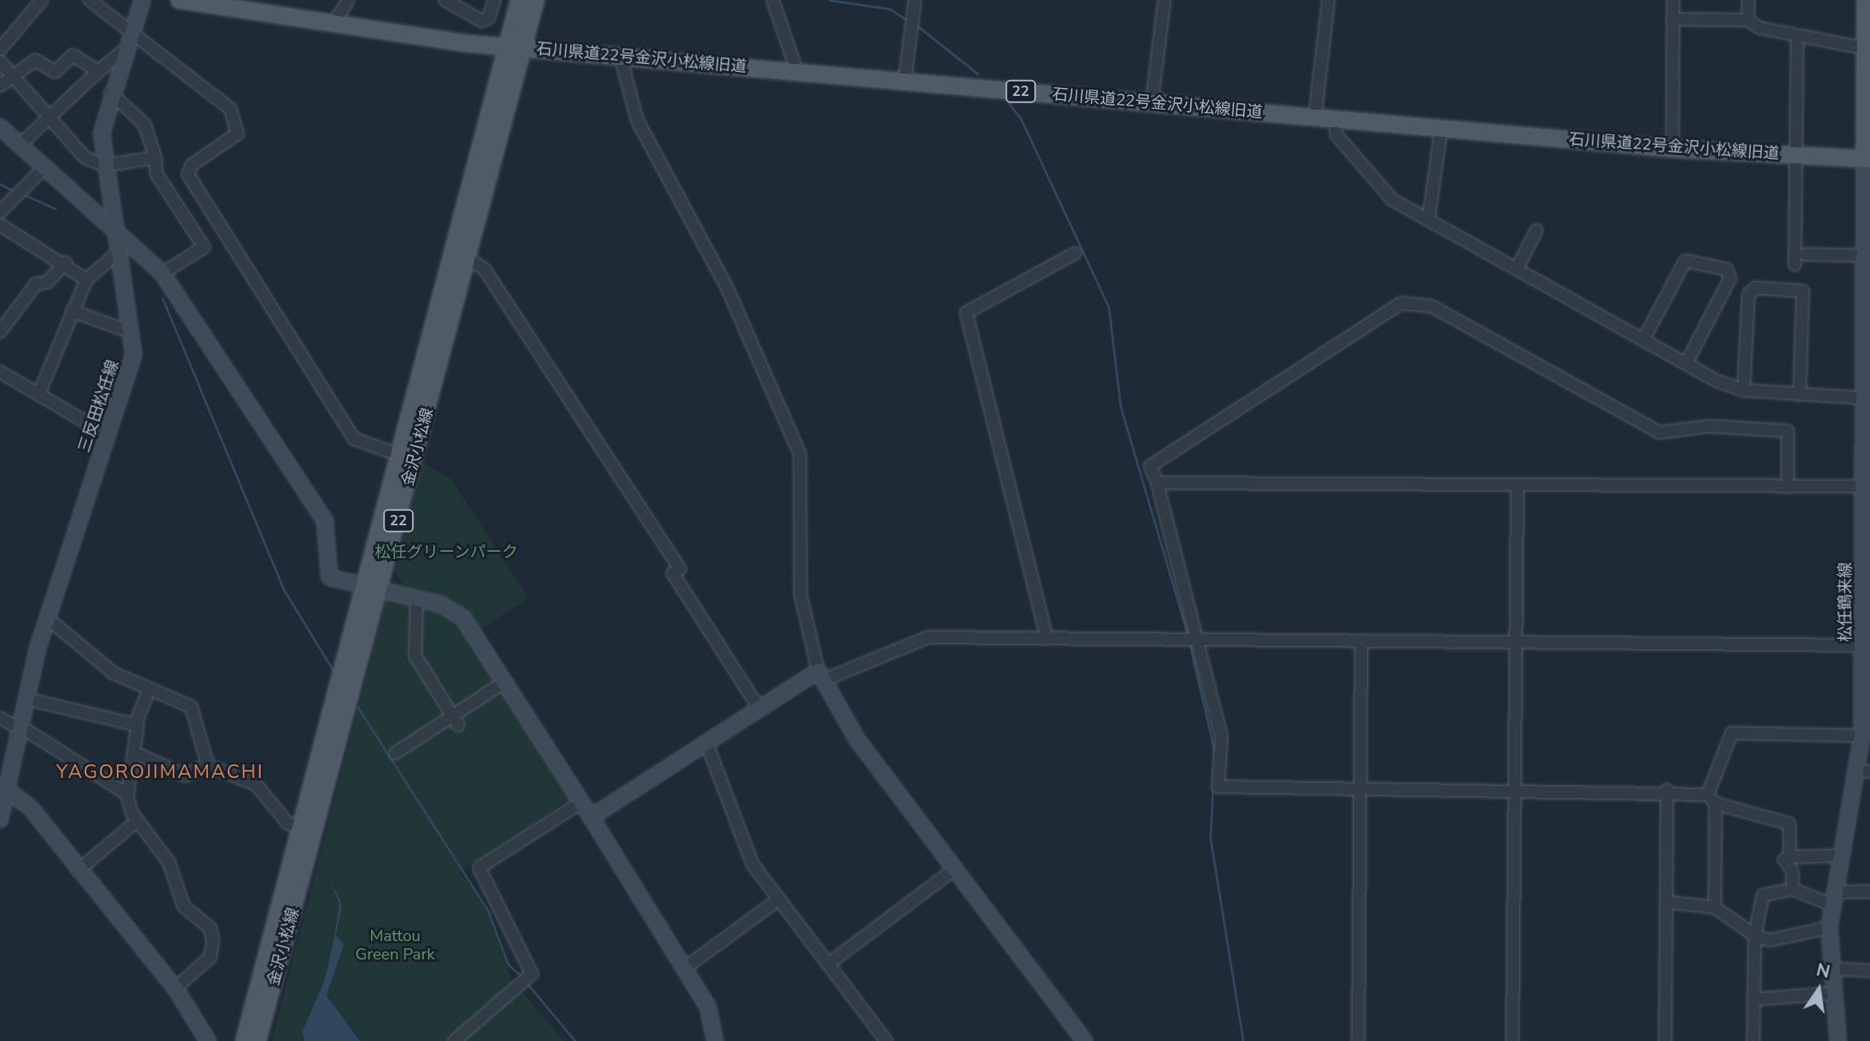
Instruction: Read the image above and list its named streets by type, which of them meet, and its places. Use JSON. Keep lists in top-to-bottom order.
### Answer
{
  "streets": {
    "main road": ["石川県道22号金沢小松線旧道", "22", "金沢小松線"],
    "street": ["三反田松任線", "松任鶴来線"]
  },
  "crossings": [
    ["石川県道22号金沢小松線旧道", "金沢小松線"],
    ["石川県道22号金沢小松線旧道", "松任鶴来線"]
  ],
  "districts": ["YAGOROJIMAMACHI"],
  "parks": ["松任グリーンパーク", "Mattou Green Park"],
  "north": "top"
}
